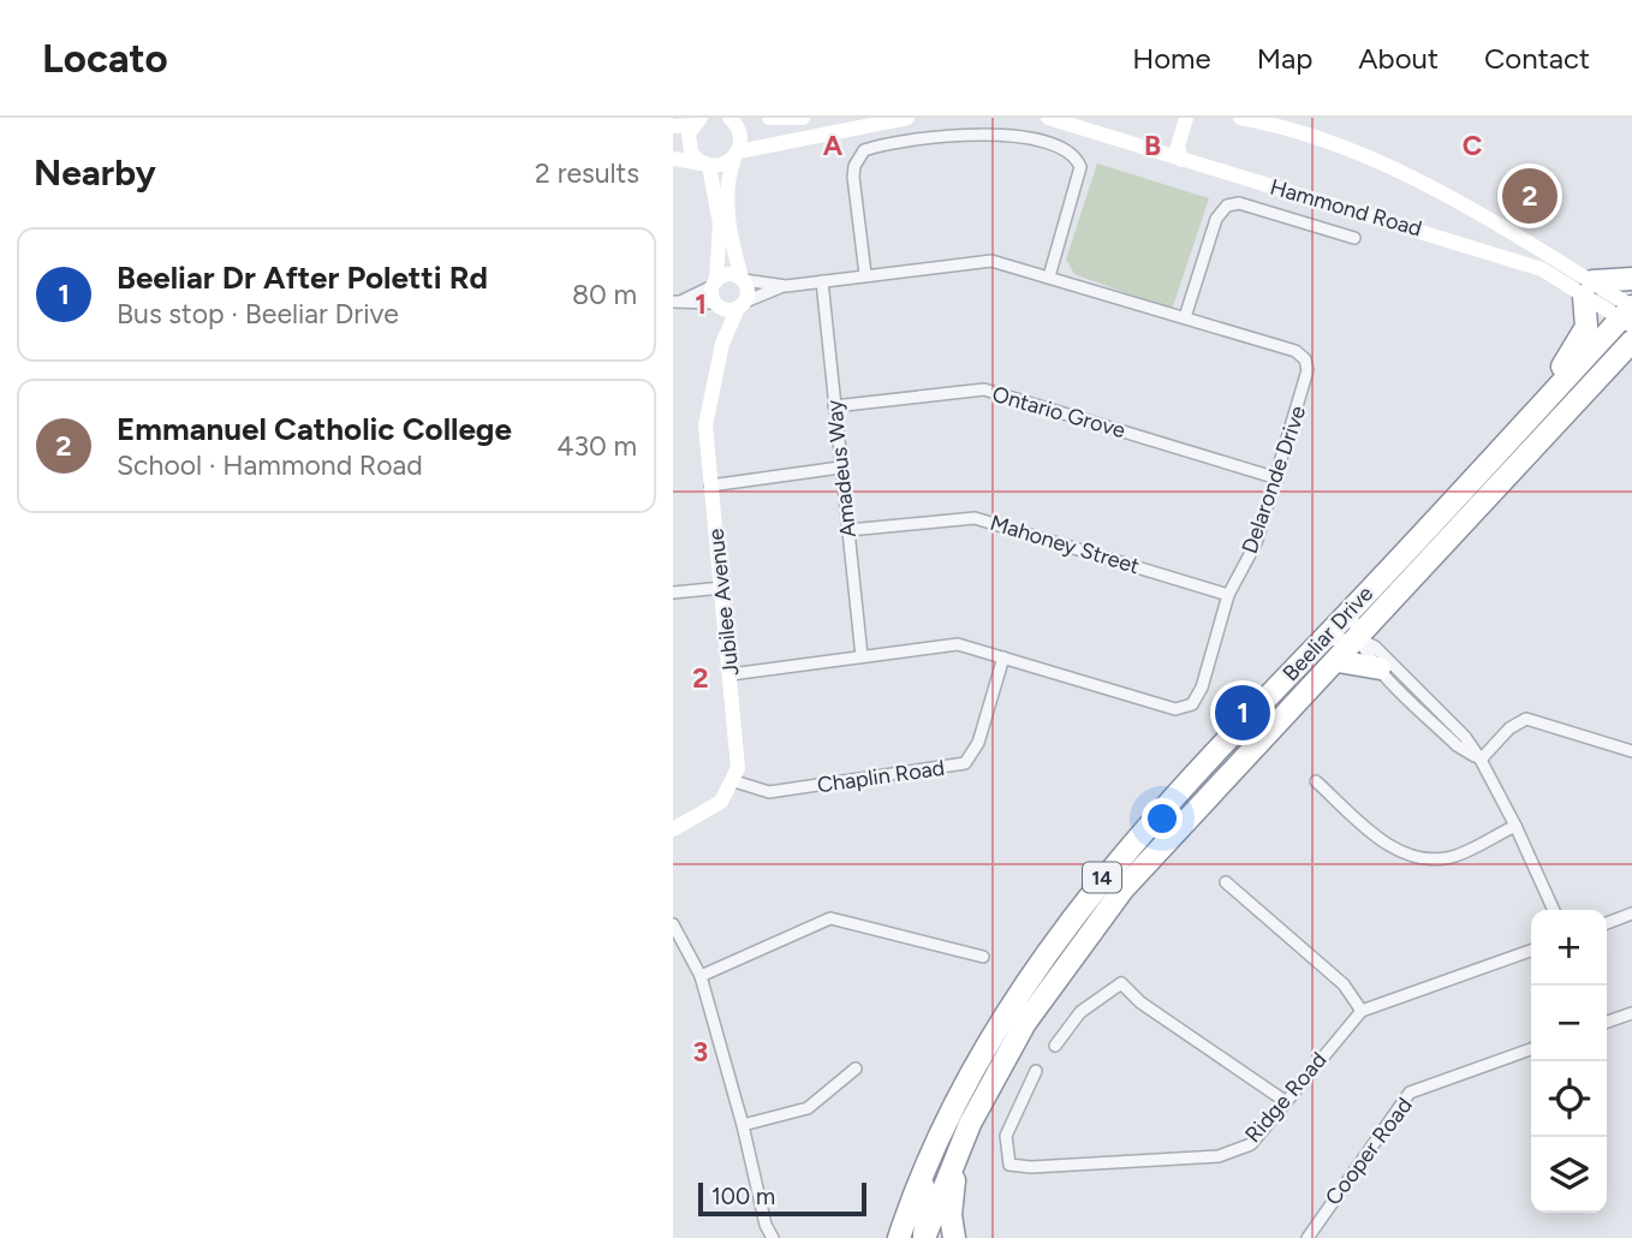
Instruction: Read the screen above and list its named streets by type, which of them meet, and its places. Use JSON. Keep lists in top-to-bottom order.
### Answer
{
  "streets": {
    "highway": ["Beeliar Drive", "14"],
    "main road": ["Hammond Road", "Jubilee Avenue"],
    "street": [
      "Ontario Grove",
      "Amadeus Way",
      "Delaronde Drive",
      "Mahoney Street",
      "Chaplin Road",
      "Ridge Road",
      "Cooper Road"
    ]
  },
  "crossings": [
    ["Hammond Road", "Beeliar Drive"],
    ["Ontario Grove", "Amadeus Way"],
    ["Ontario Grove", "Delaronde Drive"],
    ["Amadeus Way", "Delaronde Drive"],
    ["Amadeus Way", "Mahoney Street"],
    ["Delaronde Drive", "Mahoney Street"],
    ["Delaronde Drive", "Jubilee Avenue"],
    ["Delaronde Drive", "Chaplin Road"],
    ["Jubilee Avenue", "Chaplin Road"]
  ],
  "scale_bar": "100 m",
  "page": {
    "header": "Locato",
    "nav": [
      "Home",
      "Map",
      "About",
      "Contact"
    ],
    "heading": ["Nearby", "2 results"],
    "pins": ["2", "1"],
    "list": [
      {
        "mark": "1",
        "name": "Beeliar Dr After Poletti Rd",
        "note": "Bus stop · Beeliar Drive",
        "value": "80 m"
      },
      {
        "mark": "2",
        "name": "Emmanuel Catholic College",
        "note": "School · Hammond Road",
        "value": "430 m"
      }
    ],
    "map_buttons": ["+", "−"],
    "scale": "100 m"
  },
  "grid": {
    "columns": ["A", "B", "C"],
    "rows": ["1", "2", "3"]
  }
}
